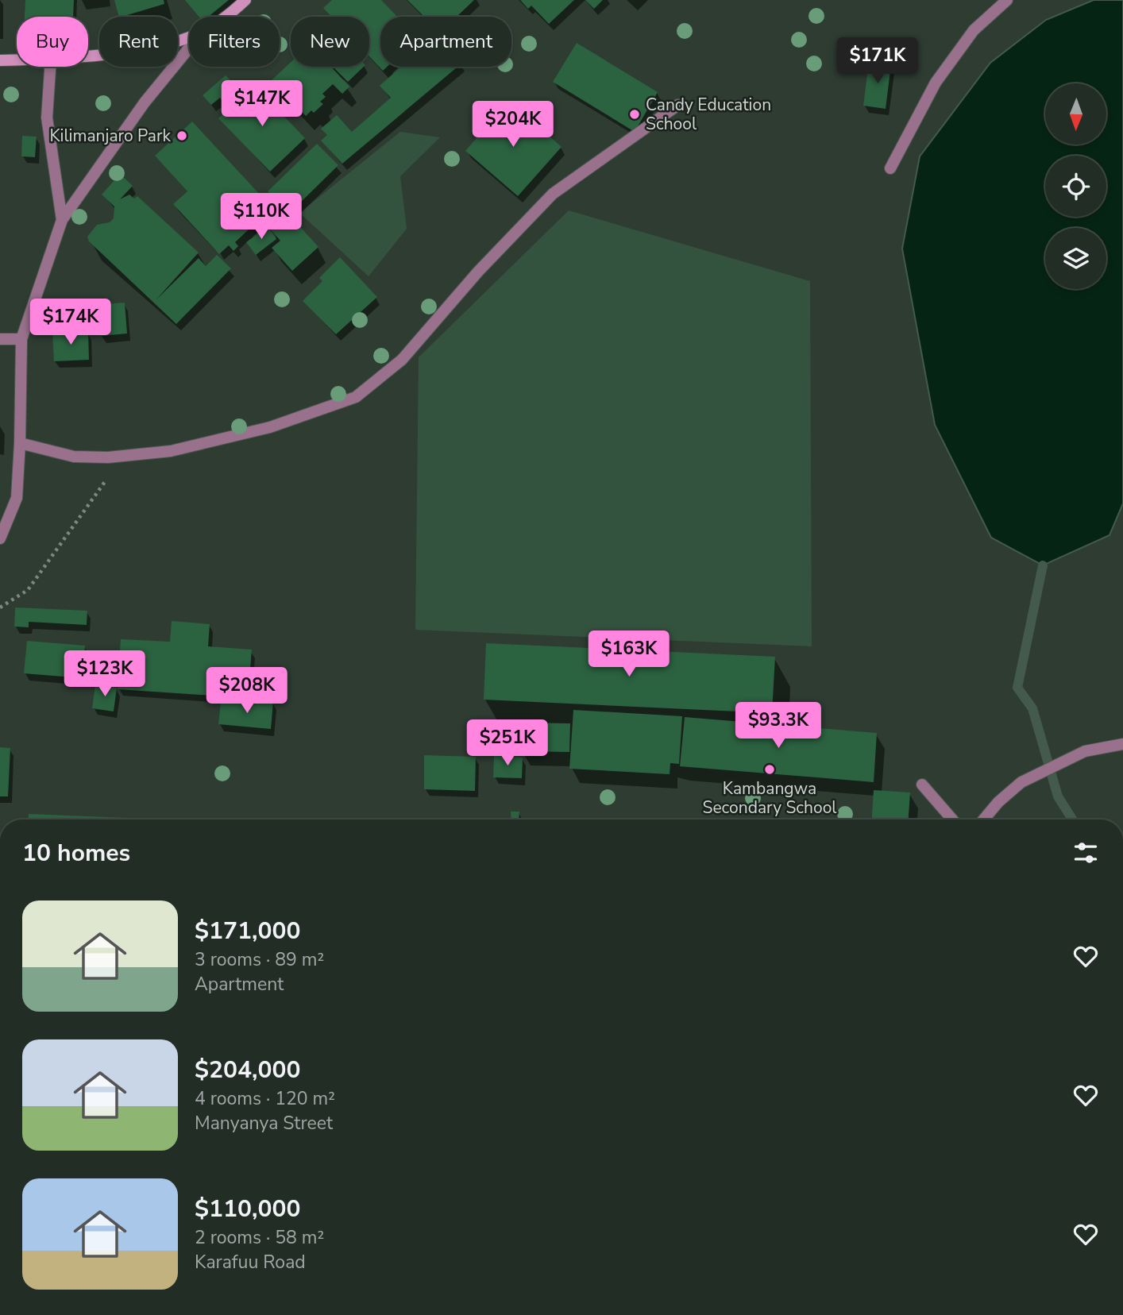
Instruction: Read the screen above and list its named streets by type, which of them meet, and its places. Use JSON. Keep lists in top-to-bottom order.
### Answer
{
  "places": ["Candy Education School", "Kilimanjaro Park", "Kambangwa Secondary School"],
  "north": "bottom",
  "page": {
    "chip": [
      "Buy",
      "Rent",
      "Filters",
      "New",
      "Apartment"
    ],
    "price": [
      "$171K",
      "$147K",
      "$204K",
      "$110K",
      "$174K",
      "$163K",
      "$123K",
      "$208K",
      "$93.3K",
      "$251K"
    ],
    "heading": "10 homes",
    "list": [
      {
        "name": "$171,000",
        "note": "3 rooms · 89 m² · Apartment"
      },
      {
        "name": "$204,000",
        "note": "4 rooms · 120 m² · Manyanya Street"
      },
      {
        "name": "$110,000",
        "note": "2 rooms · 58 m² · Karafuu Road"
      }
    ]
  }
}
